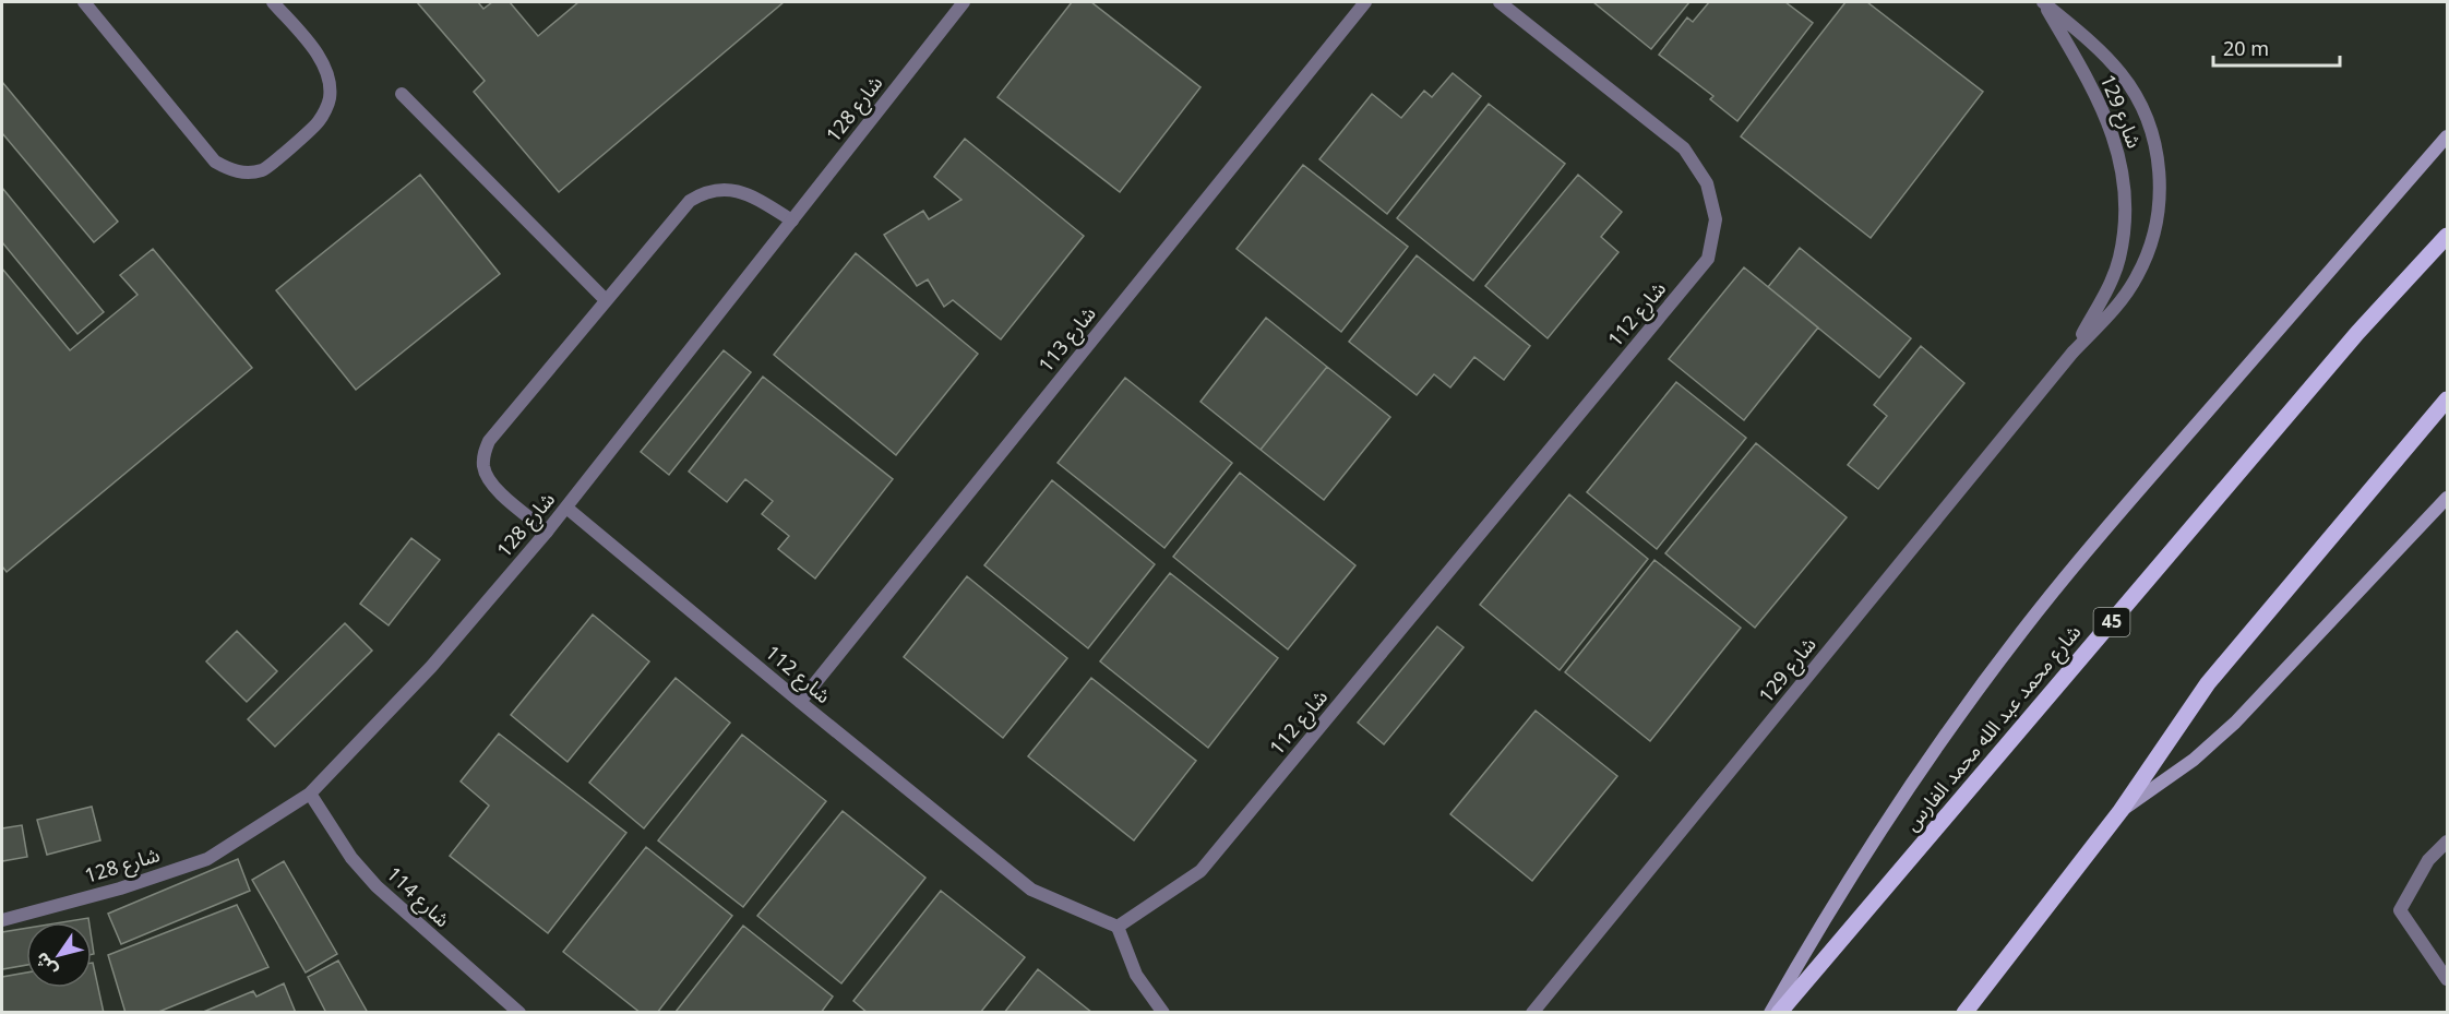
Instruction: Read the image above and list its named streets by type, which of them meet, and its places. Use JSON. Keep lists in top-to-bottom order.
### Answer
{
  "streets": {
    "main road": ["45", "شارع محمد عبد الله محمد الفارس"],
    "street": [
      "شارع 128",
      "شارع 129",
      "شارع 112",
      "شارع 113",
      "شارع 114"
    ]
  },
  "crossings": [
    ["شارع 128", "شارع 112"],
    ["شارع 128", "شارع 114"],
    ["شارع 112", "شارع 113"]
  ],
  "scale_bar": "20 m",
  "north": "bottom left"
}
